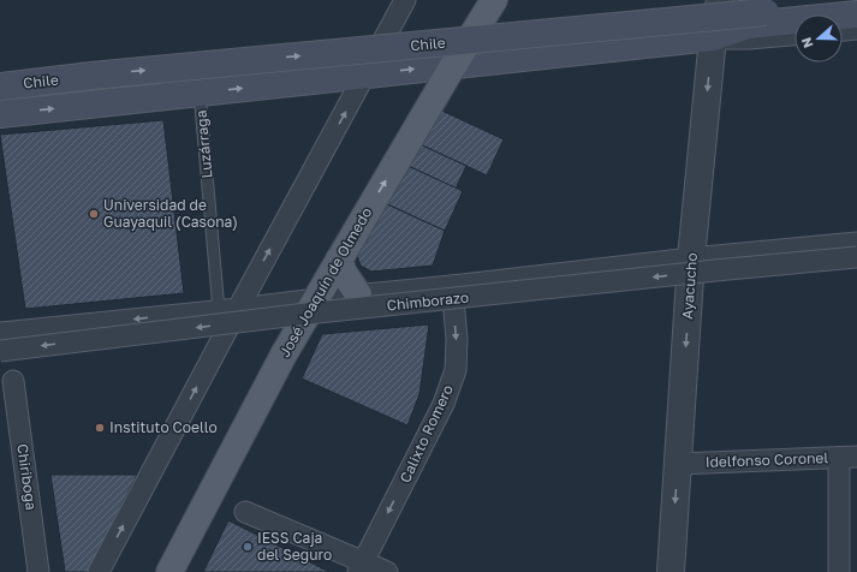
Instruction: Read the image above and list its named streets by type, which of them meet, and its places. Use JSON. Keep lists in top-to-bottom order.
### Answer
{
  "streets": {
    "main road": ["Chile", "José Joaquín de Olmedo"],
    "street": [
      "Ayacucho",
      "Chimborazo",
      "Calixto Romero",
      "Idelfonso Coronel",
      "Chiriboga"
    ],
    "lane": ["Luzárraga"]
  },
  "crossings": [
    ["Chile", "Luzárraga"],
    ["Chile", "José Joaquín de Olmedo"],
    ["Chile", "Ayacucho"],
    ["Luzárraga", "Chimborazo"],
    ["José Joaquín de Olmedo", "Chimborazo"],
    ["Ayacucho", "Chimborazo"],
    ["Ayacucho", "Idelfonso Coronel"],
    ["Chimborazo", "Calixto Romero"]
  ],
  "one_way": ["Chile", "Ayacucho", "Calixto Romero"],
  "places": ["Universidad de Guayaquil (Casona)", "Instituto Coello", "IESS Caja del Seguro"],
  "north": "left"
}
